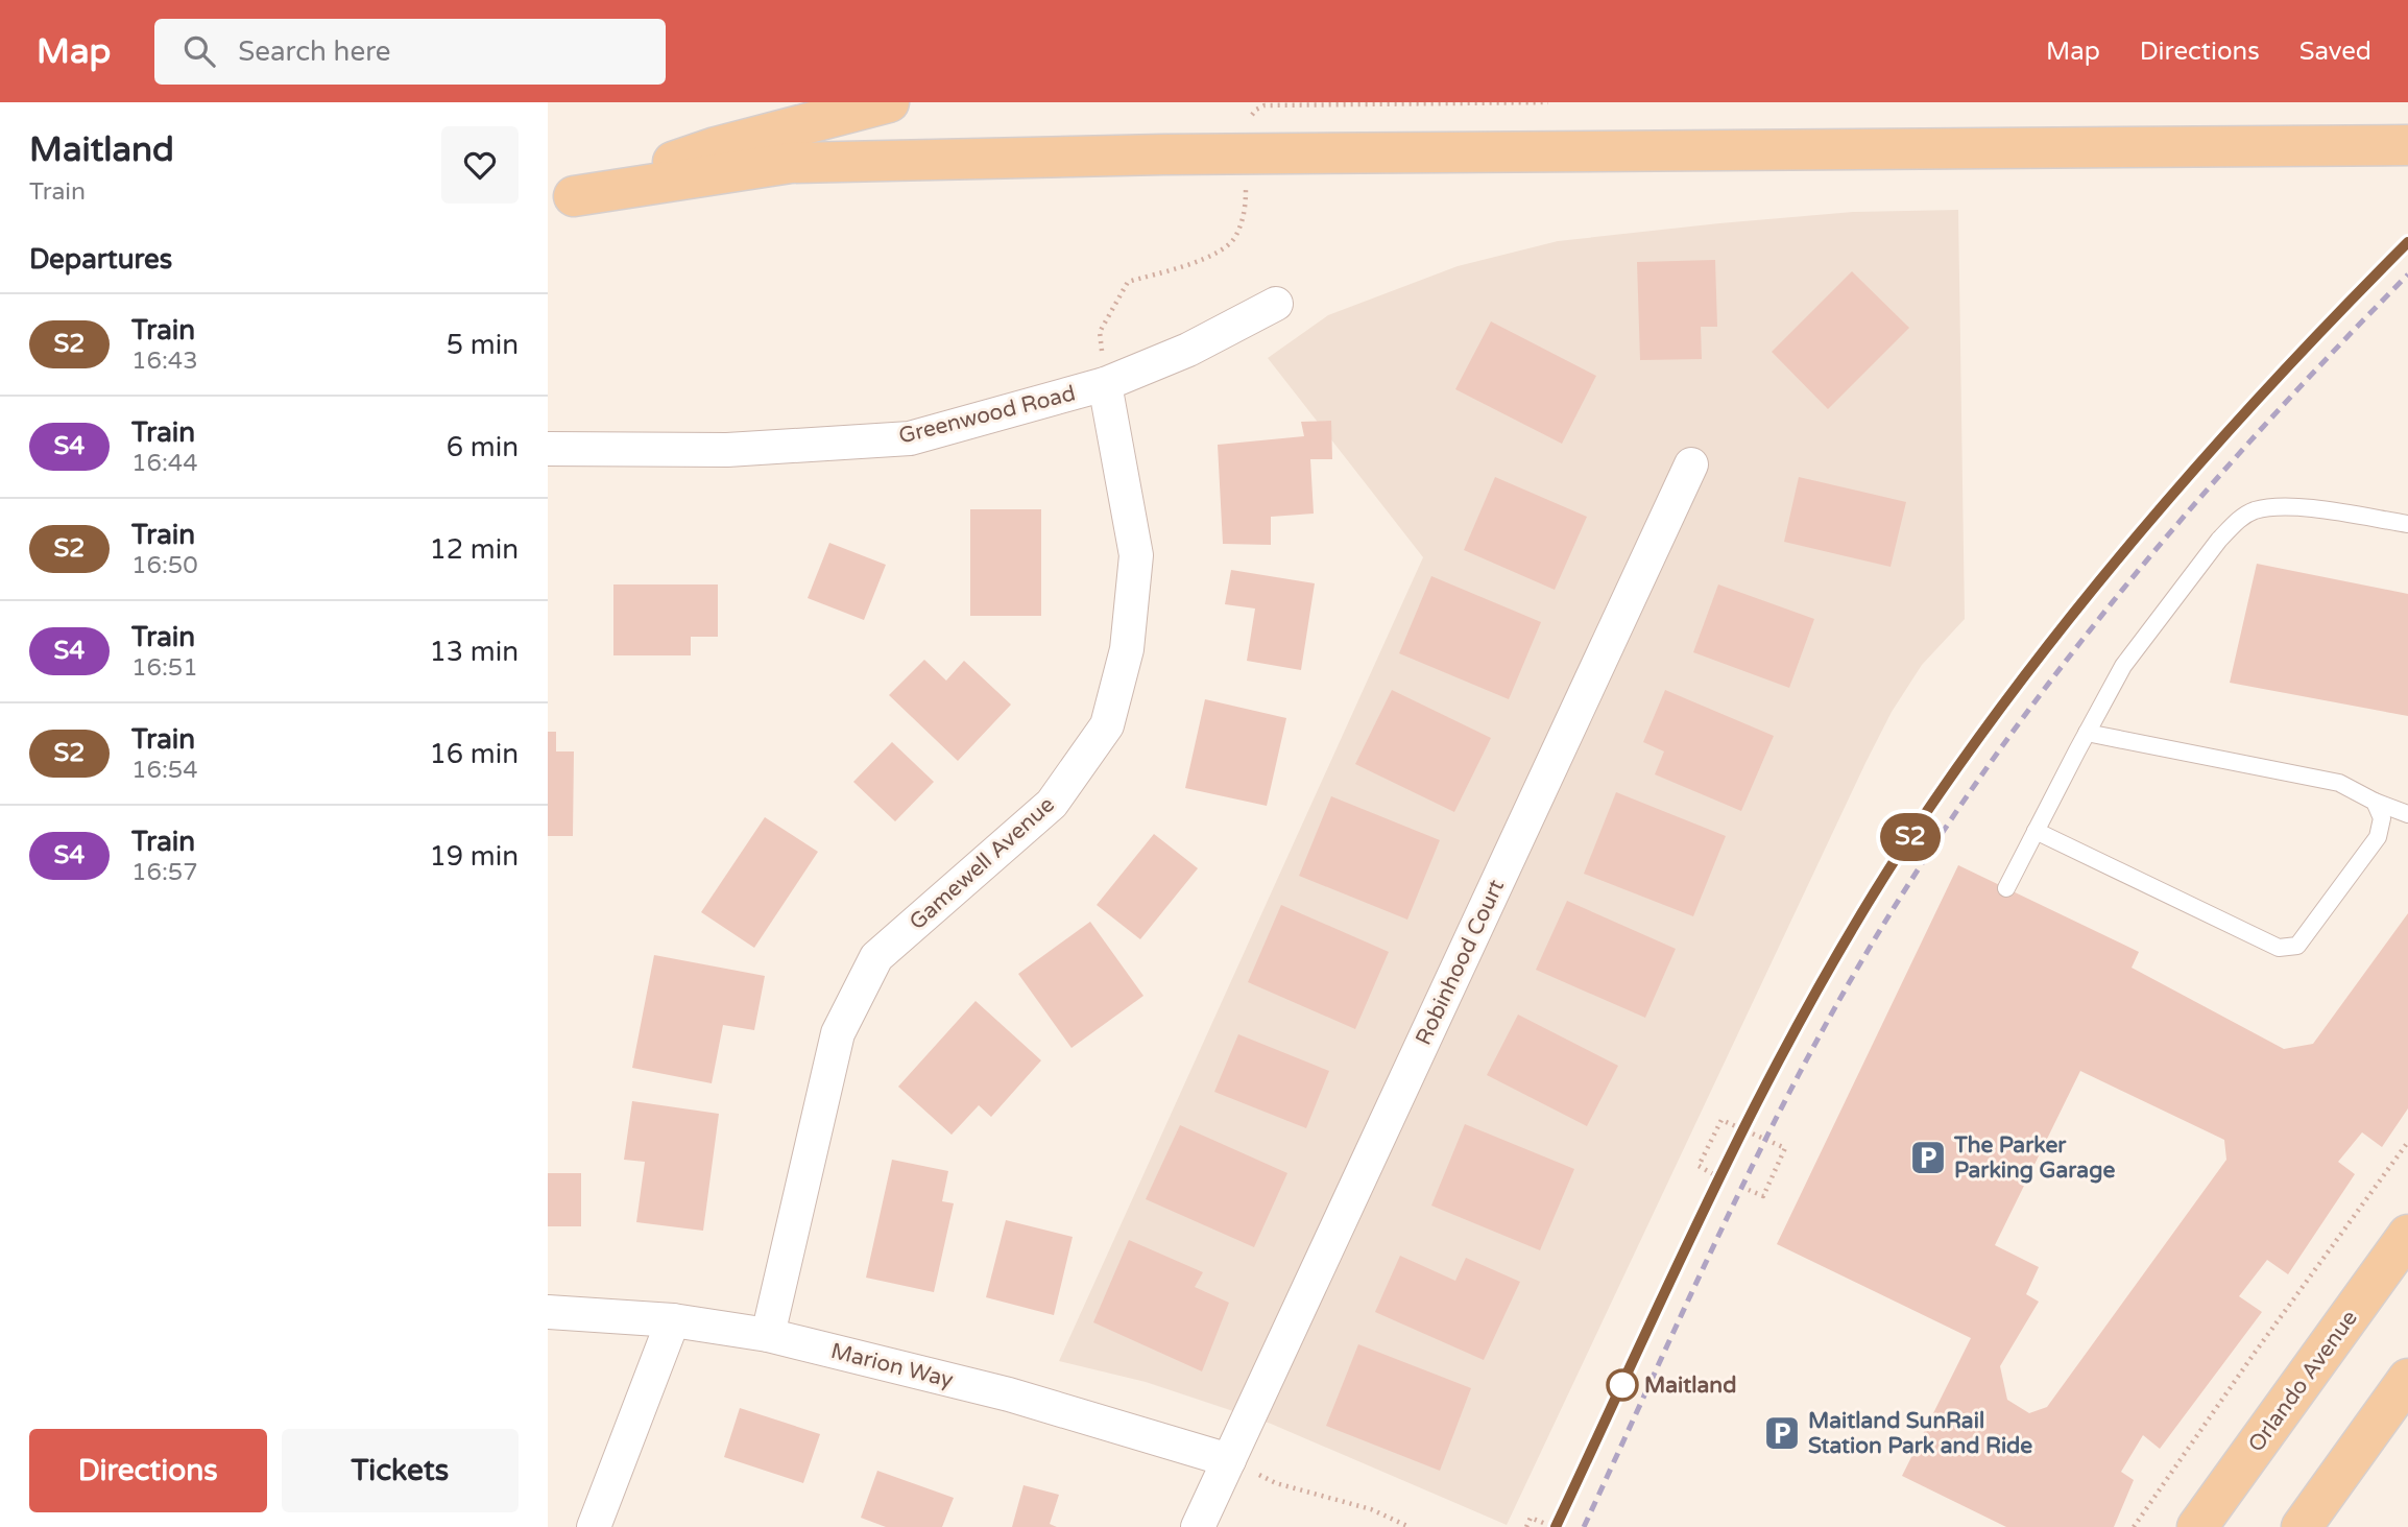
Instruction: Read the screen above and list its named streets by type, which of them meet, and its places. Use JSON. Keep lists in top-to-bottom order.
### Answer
{
  "streets": {
    "main road": ["Orlando Avenue"],
    "street": [
      "Greenwood Road",
      "Gamewell Avenue",
      "Robinhood Court",
      "Marion Way"
    ]
  },
  "crossings": [
    ["Greenwood Road", "Gamewell Avenue"],
    ["Gamewell Avenue", "Marion Way"],
    ["Robinhood Court", "Marion Way"]
  ],
  "places": {
    "parking": ["The Parker Parking Garage", "Maitland SunRail Station Park and Ride"],
    "other": ["Maitland"]
  },
  "page": {
    "header": "Map",
    "search": "Search here",
    "nav": ["Map", "Directions", "Saved"],
    "heading": [
      ["Maitland", "Train"],
      "Departures"
    ],
    "on_map": "S2",
    "list": [
      {
        "mark": "S2",
        "name": "Train",
        "note": "16:43",
        "value": "5 min"
      },
      {
        "mark": "S4",
        "name": "Train",
        "note": "16:44",
        "value": "6 min"
      },
      {
        "mark": "S2",
        "name": "Train",
        "note": "16:50",
        "value": "12 min"
      },
      {
        "mark": "S4",
        "name": "Train",
        "note": "16:51",
        "value": "13 min"
      },
      {
        "mark": "S2",
        "name": "Train",
        "note": "16:54",
        "value": "16 min"
      },
      {
        "mark": "S4",
        "name": "Train",
        "note": "16:57",
        "value": "19 min"
      }
    ],
    "buttons": ["Directions", "Tickets"]
  }
}
